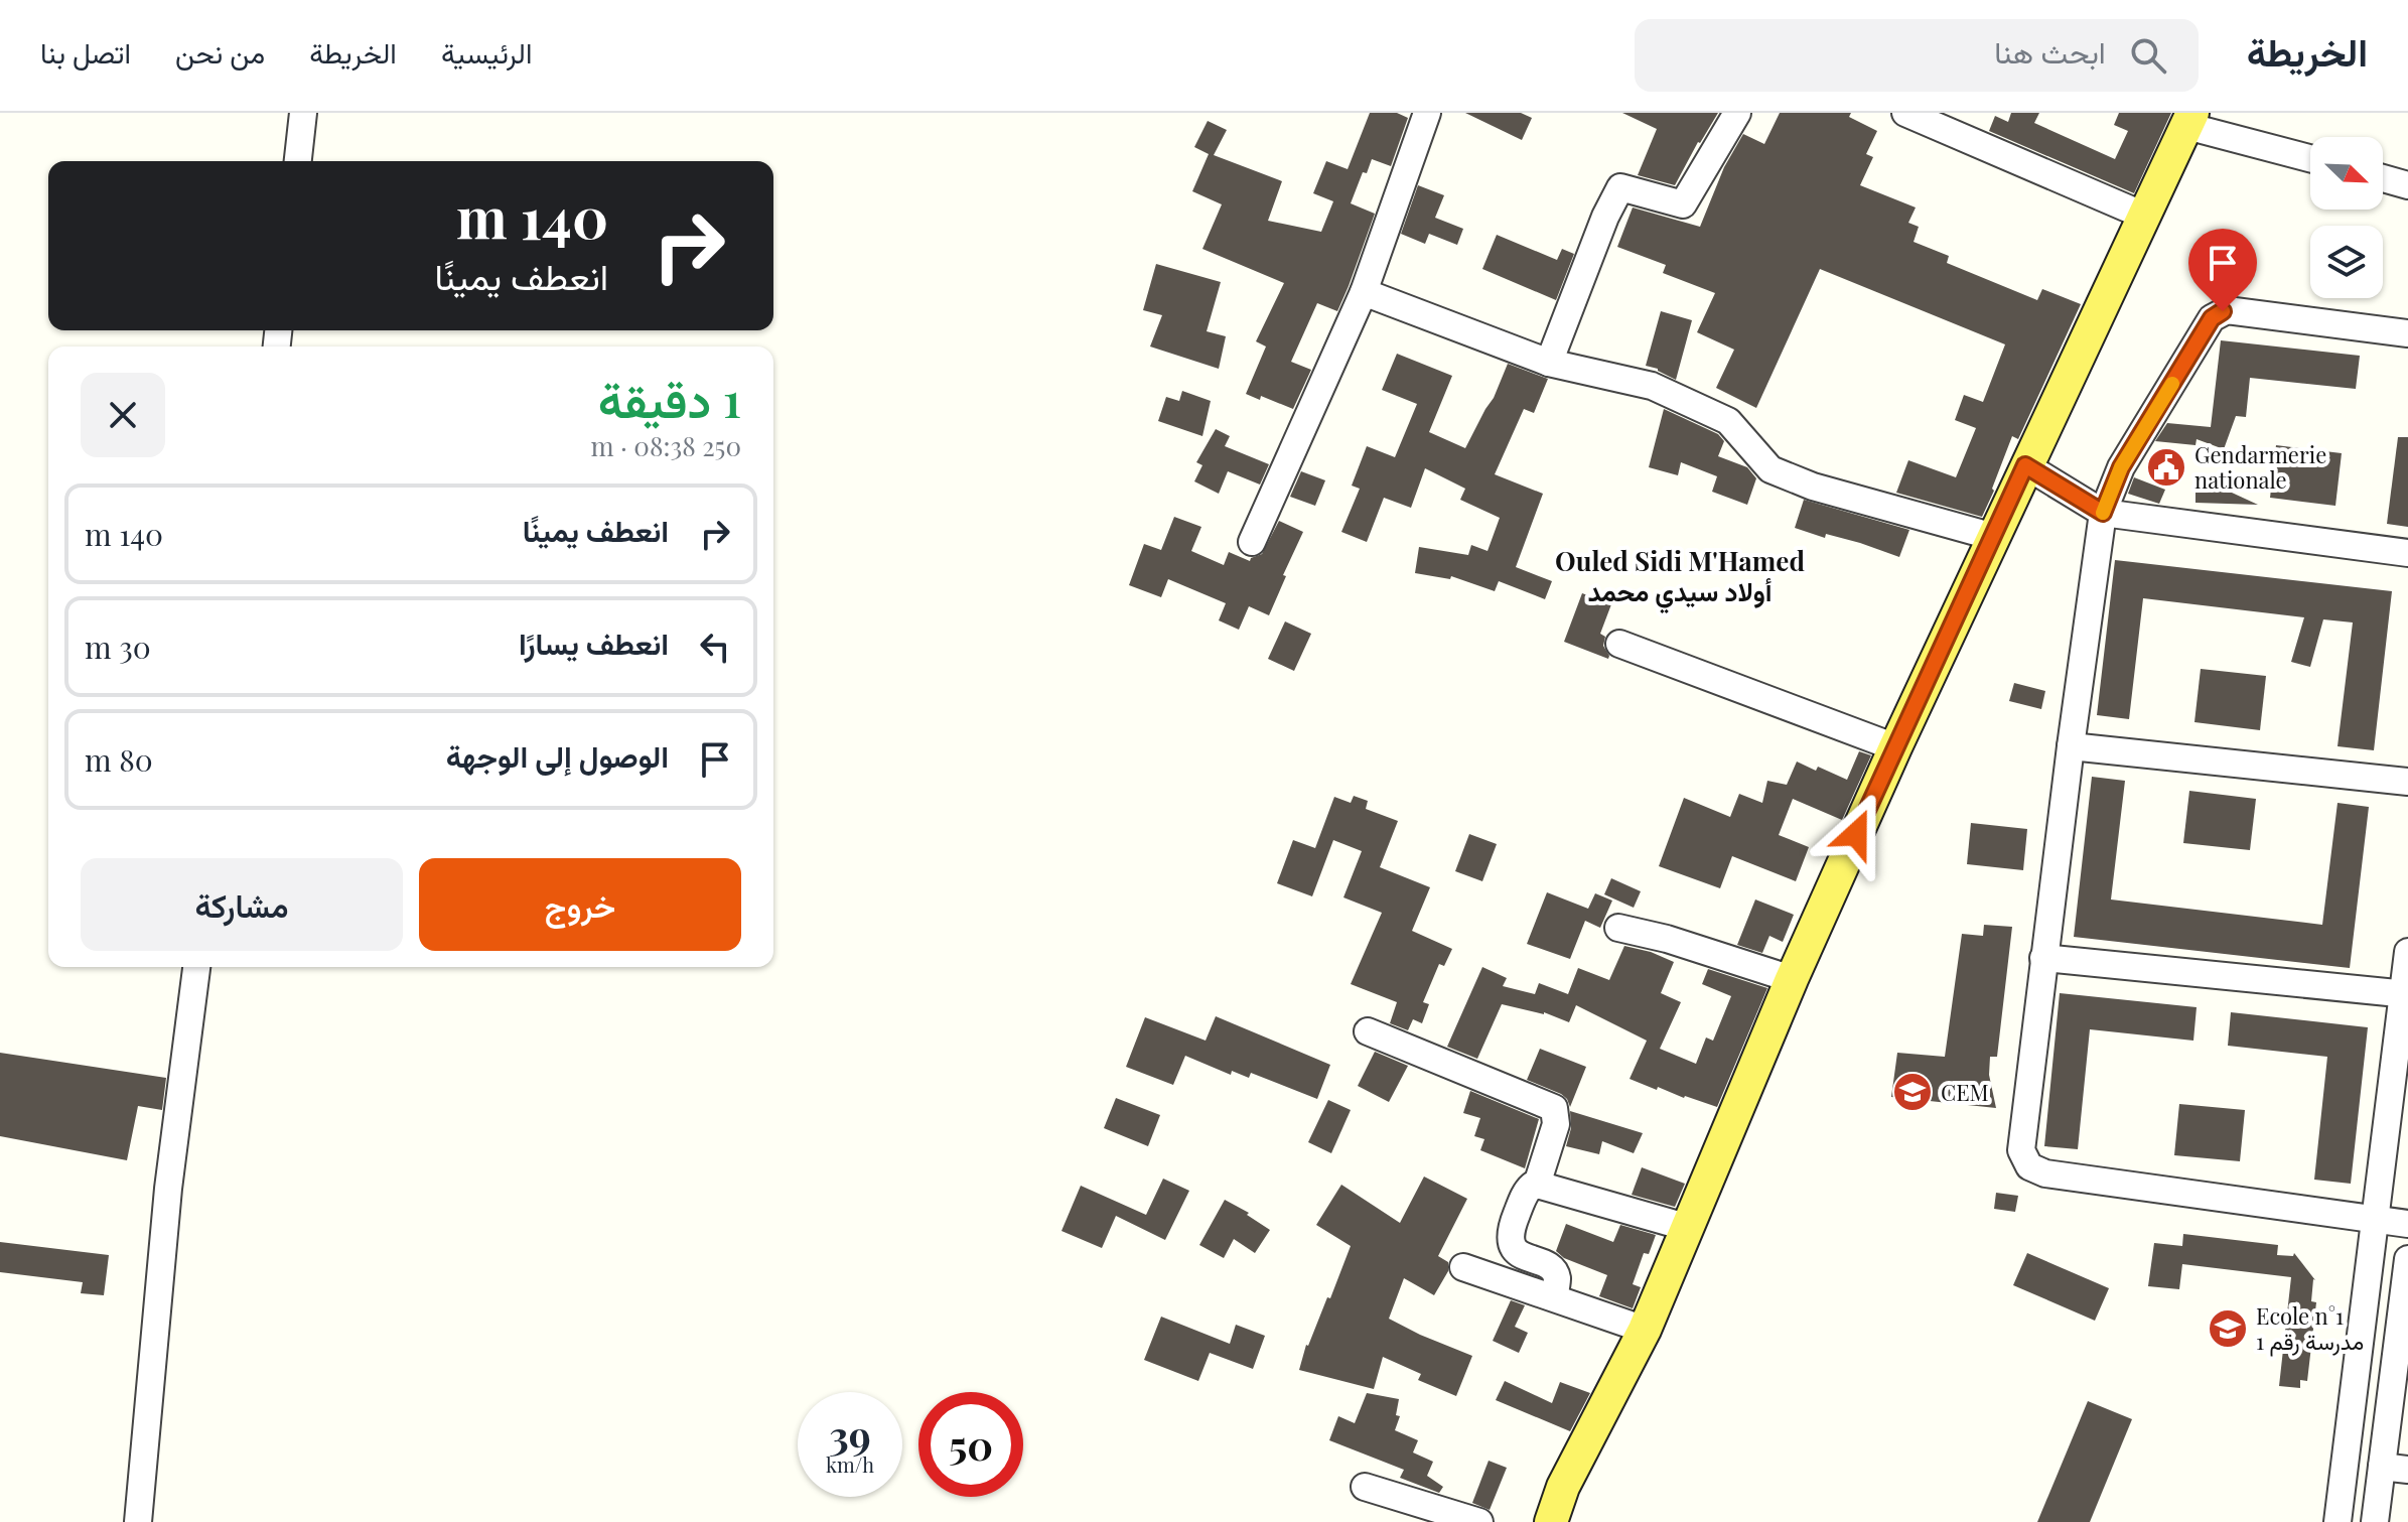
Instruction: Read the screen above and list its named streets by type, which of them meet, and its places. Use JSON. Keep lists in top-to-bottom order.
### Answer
{
  "districts": ["Ouled Sidi M'Hamed أولاد سيدي محمد"],
  "places": {
    "public building": ["Gendarmerie nationale"],
    "school or university": ["CEM", "Ecole n°1 مدرسة رقم 1"]
  },
  "north": "bottom right",
  "page": {
    "header": "الخريطة",
    "search": "ابحث هنا",
    "nav": [
      "الرئيسية",
      "الخريطة",
      "من نحن",
      "اتصل بنا"
    ],
    "turn": ["140 m", "انعطف يمينًا"],
    "heading": ["1 دقيقة", "250 m · 08:38"],
    "list": [
      {
        "name": "انعطف يمينًا",
        "value": "140 m"
      },
      {
        "name": "انعطف يسارًا",
        "value": "30 m"
      },
      {
        "name": "الوصول إلى الوجهة",
        "value": "80 m"
      }
    ],
    "buttons": ["خروج", "مشاركة"],
    "speed": "39 km/h",
    "limit": "50"
  }
}
